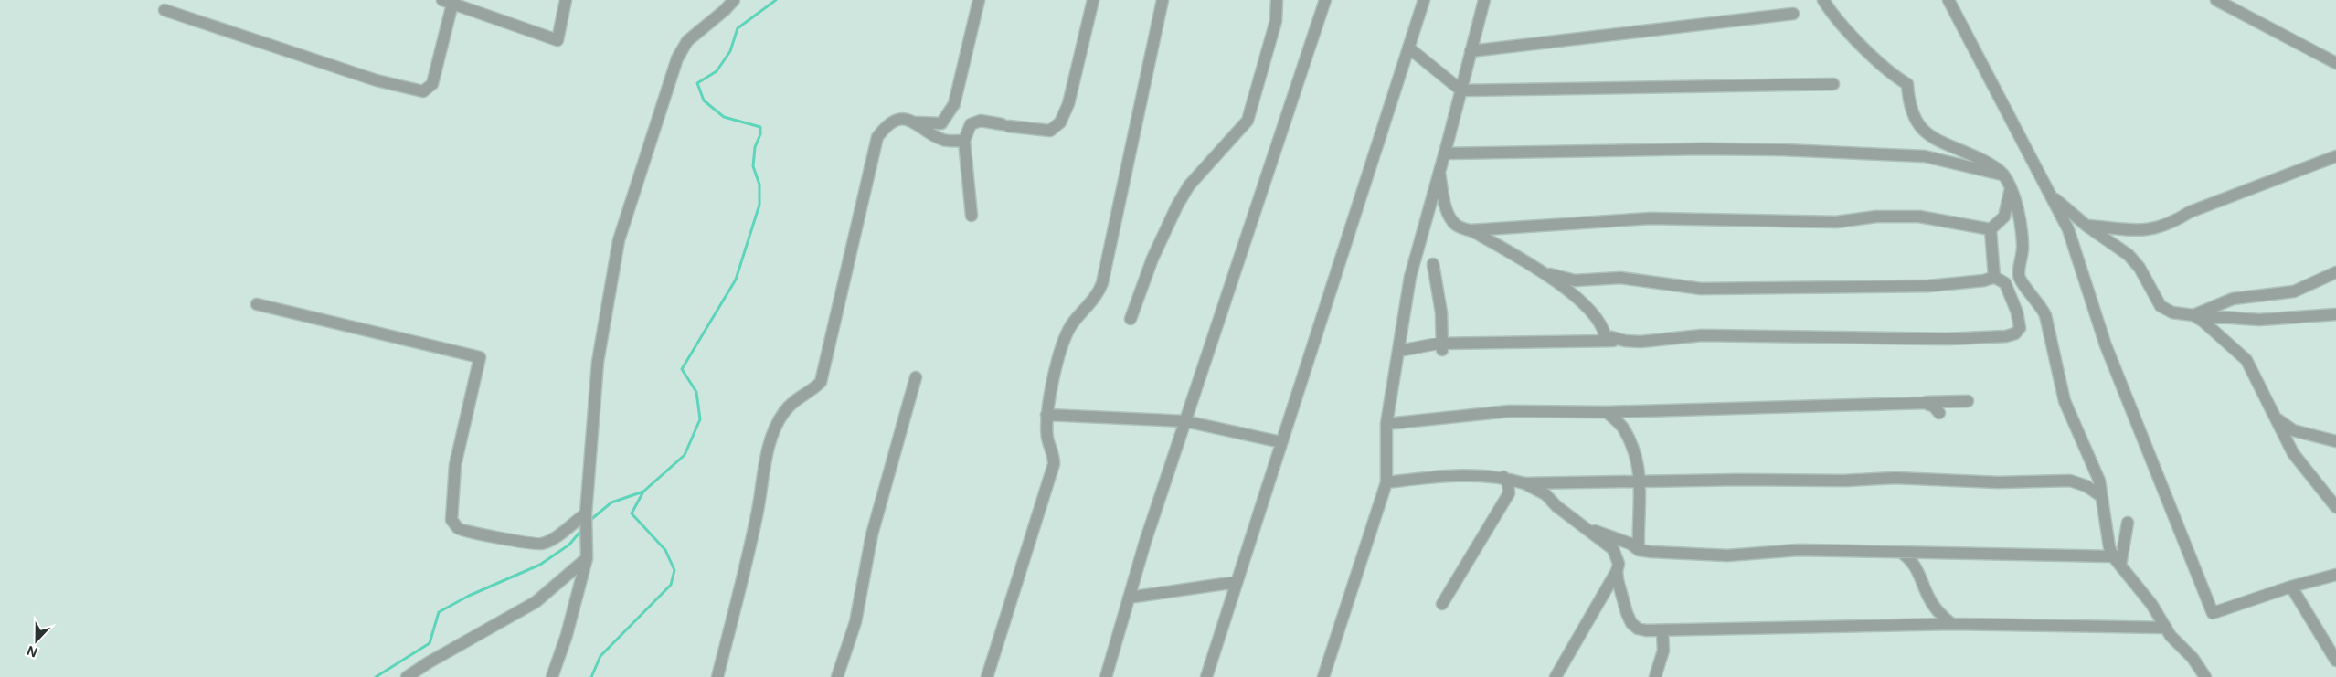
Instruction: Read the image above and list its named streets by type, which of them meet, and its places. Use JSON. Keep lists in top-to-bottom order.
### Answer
{
  "north": "bottom"
}
